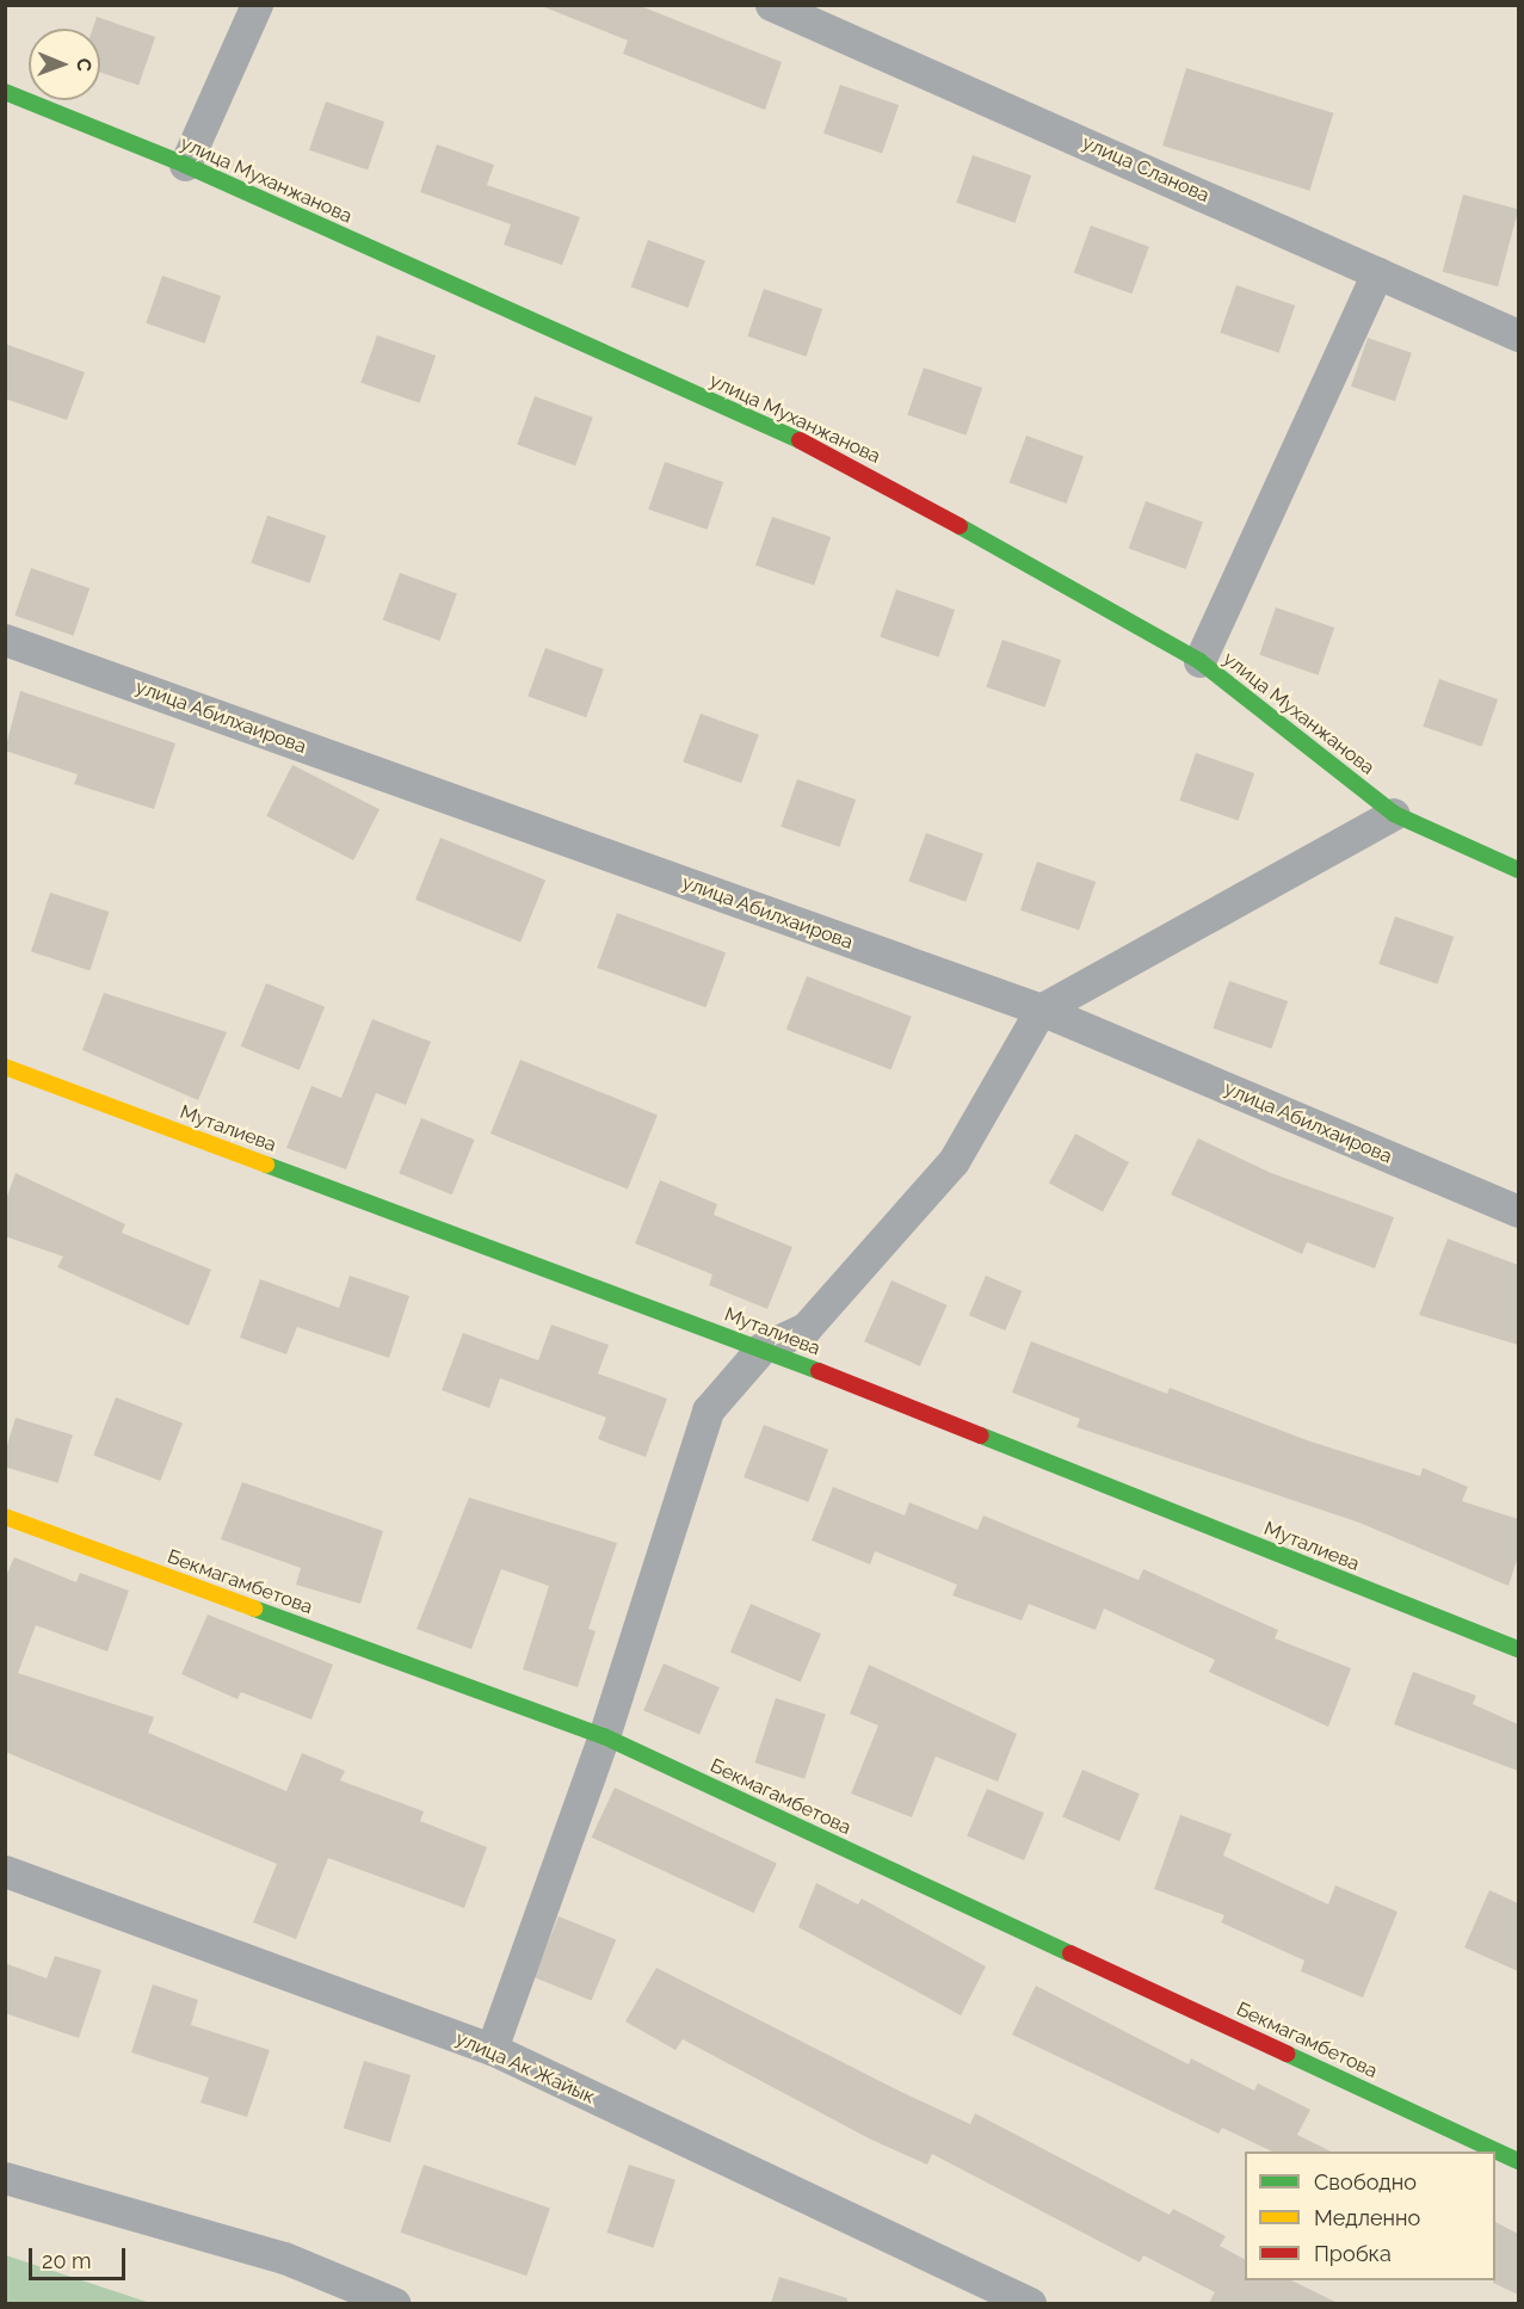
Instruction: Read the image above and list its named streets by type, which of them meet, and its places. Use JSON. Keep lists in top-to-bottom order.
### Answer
{
  "streets": {
    "street": [
      "улица Сланова",
      "улица Муханжанова",
      "улица Абилхаирова",
      "Муталиева",
      "Бекмагамбетова",
      "улица Ак Жайык"
    ]
  },
  "legend": ["Свободно", "Медленно", "Пробка"],
  "scale_bar": "20 m",
  "north": "right"
}
